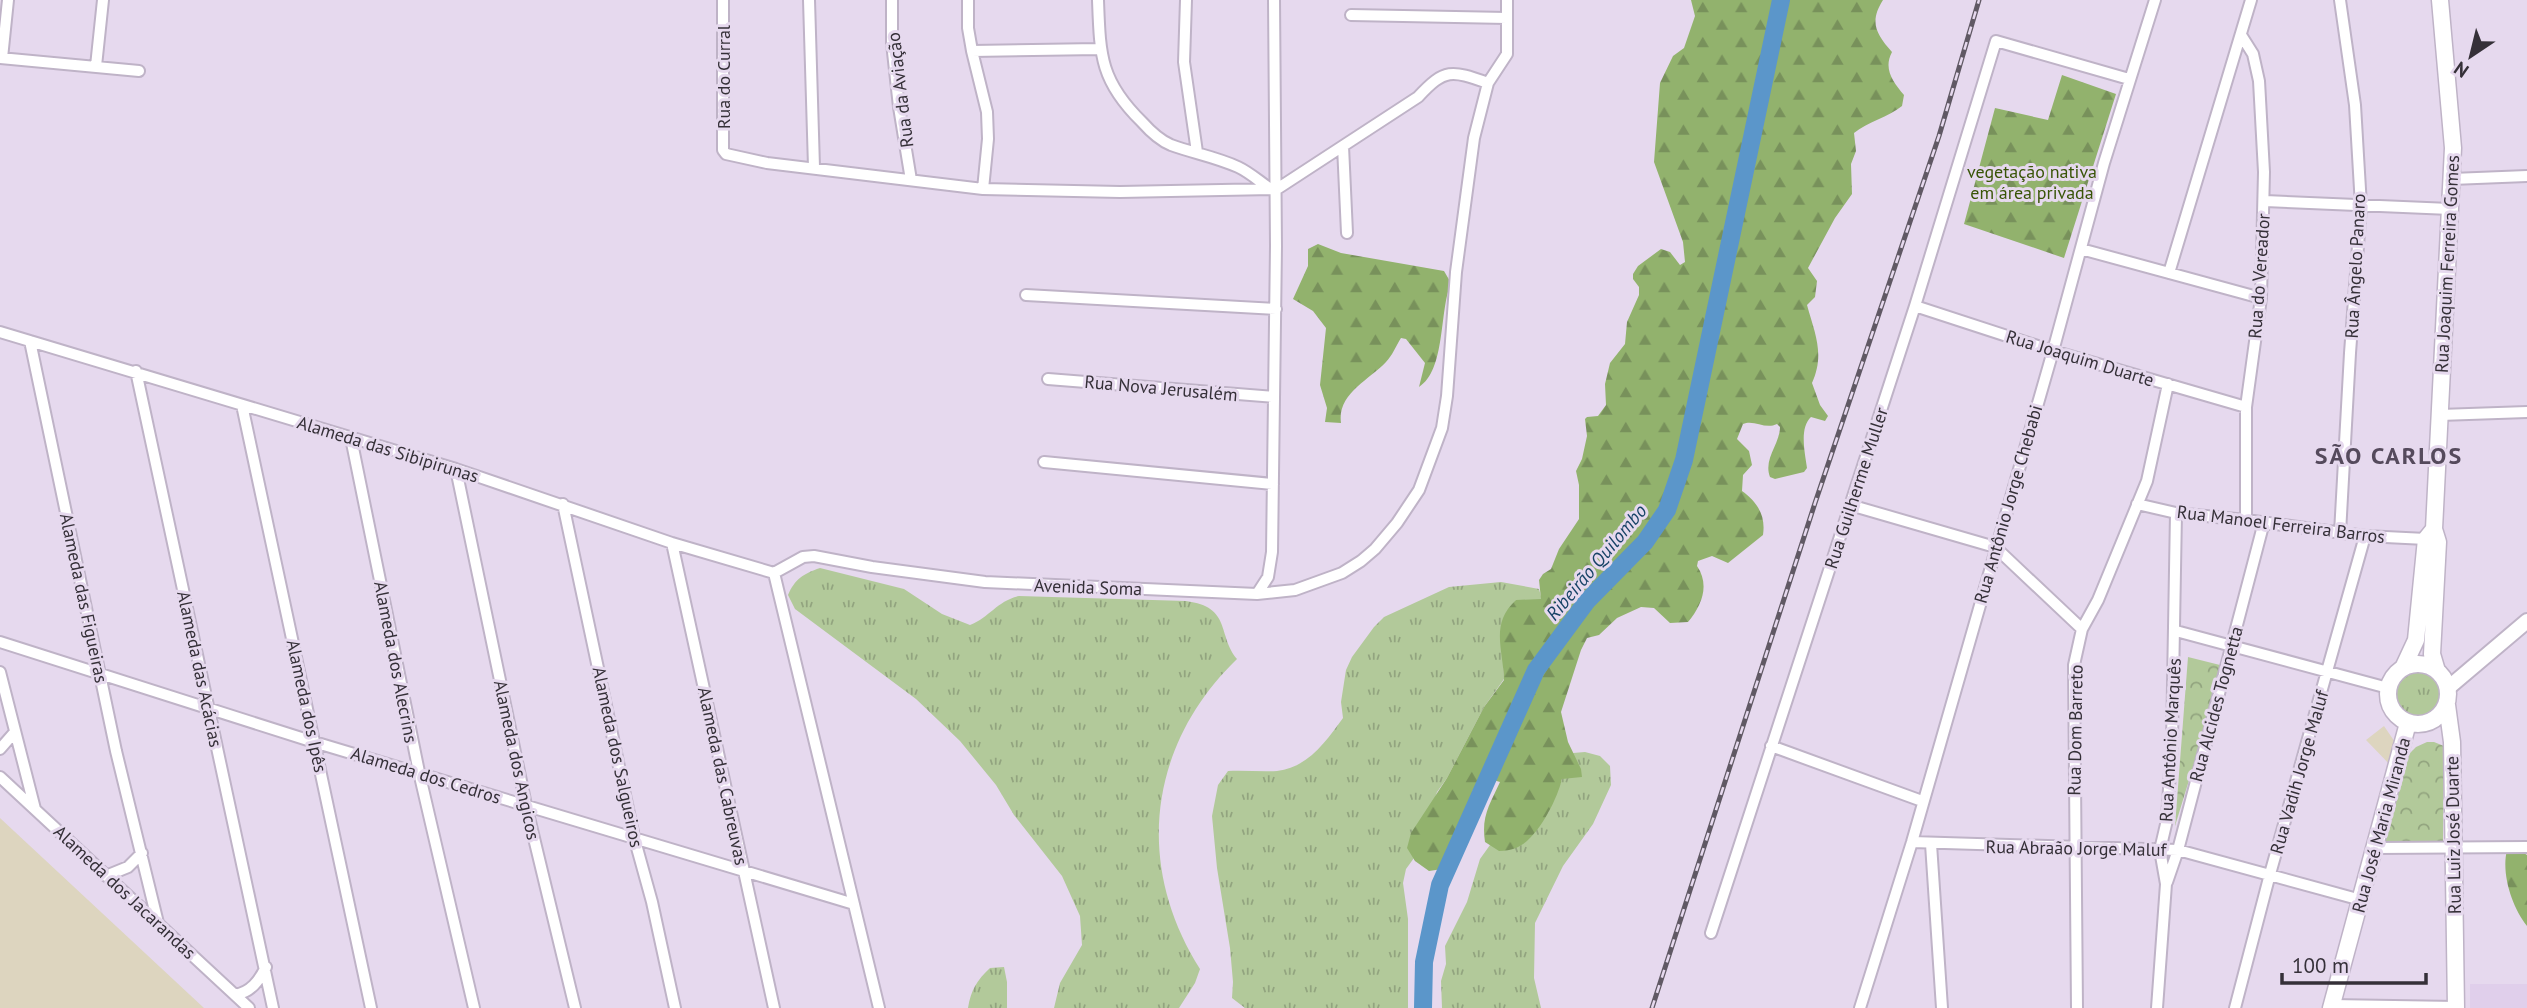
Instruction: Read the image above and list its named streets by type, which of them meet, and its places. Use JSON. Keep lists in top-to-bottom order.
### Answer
{
  "streets": {
    "main road": ["Rua Joaquim Ferreira Gomes", "Rua José Maria Miranda", "Rua Luiz José Duarte"],
    "street": [
      "Rua do Curral",
      "Rua da Aviação",
      "Rua Ângelo Panaro",
      "Rua do Vereador",
      "Rua Joaquim Duarte",
      "Rua Nova Jerusalém",
      "Alameda das Sibipirunas",
      "Rua Guilherme Muller",
      "Rua Antônio Jorge Chebabi",
      "Rua Manoel Ferreira Barros",
      "Avenida Soma",
      "Alameda das Figueiras",
      "Alameda dos Alecrins",
      "Alameda das Acácias",
      "Rua Alcides Tognetta",
      "Alameda dos Ipês",
      "Rua Dom Barreto",
      "Rua Antônio Marquês",
      "Alameda dos Salgueiros",
      "Alameda dos Angicos",
      "Rua Vadih Jorge Maluf",
      "Alameda dos Cedros",
      "Alameda das Cabreuvas",
      "Rua Abraão Jorge Maluf",
      "Alameda dos Jacarandas"
    ]
  },
  "crossings": [
    ["Rua Joaquim Ferreira Gomes", "Rua Manoel Ferreira Barros"],
    ["Rua Joaquim Ferreira Gomes", "Rua José Maria Miranda"],
    ["Rua Joaquim Ferreira Gomes", "Rua Luiz José Duarte"],
    ["Rua Ângelo Panaro", "Rua Manoel Ferreira Barros"],
    ["Rua do Vereador", "Rua Joaquim Duarte"],
    ["Rua do Vereador", "Rua Manoel Ferreira Barros"],
    ["Rua Joaquim Duarte", "Rua Guilherme Muller"],
    ["Rua Joaquim Duarte", "Rua Antônio Jorge Chebabi"],
    ["Rua Joaquim Duarte", "Rua Dom Barreto"],
    ["Alameda das Sibipirunas", "Avenida Soma"],
    ["Alameda das Sibipirunas", "Alameda das Figueiras"],
    ["Alameda das Sibipirunas", "Alameda dos Alecrins"],
    ["Alameda das Sibipirunas", "Alameda das Acácias"],
    ["Alameda das Sibipirunas", "Alameda dos Ipês"],
    ["Alameda das Sibipirunas", "Alameda dos Salgueiros"],
    ["Alameda das Sibipirunas", "Alameda dos Angicos"],
    ["Alameda das Sibipirunas", "Alameda das Cabreuvas"],
    ["Rua Guilherme Muller", "Rua Antônio Jorge Chebabi"],
    ["Rua Antônio Jorge Chebabi", "Rua Abraão Jorge Maluf"],
    ["Rua Manoel Ferreira Barros", "Rua Alcides Tognetta"],
    ["Rua Manoel Ferreira Barros", "Rua Dom Barreto"],
    ["Rua Manoel Ferreira Barros", "Rua Antônio Marquês"],
    ["Rua Manoel Ferreira Barros", "Rua Vadih Jorge Maluf"],
    ["Alameda das Figueiras", "Alameda dos Cedros"],
    ["Alameda das Figueiras", "Alameda dos Jacarandas"],
    ["Alameda dos Alecrins", "Alameda dos Cedros"],
    ["Alameda das Acácias", "Alameda dos Cedros"],
    ["Rua Alcides Tognetta", "Rua Antônio Marquês"],
    ["Rua Alcides Tognetta", "Rua Abraão Jorge Maluf"],
    ["Alameda dos Ipês", "Alameda dos Cedros"],
    ["Rua Dom Barreto", "Rua Abraão Jorge Maluf"],
    ["Rua Antônio Marquês", "Rua Abraão Jorge Maluf"],
    ["Alameda dos Salgueiros", "Alameda dos Cedros"],
    ["Alameda dos Angicos", "Alameda dos Cedros"],
    ["Rua Vadih Jorge Maluf", "Rua Abraão Jorge Maluf"],
    ["Alameda dos Cedros", "Alameda das Cabreuvas"],
    ["Rua José Maria Miranda", "Rua Luiz José Duarte"],
    ["Rua José Maria Miranda", "Rua Abraão Jorge Maluf"]
  ],
  "districts": ["SÃO CARLOS"],
  "water": ["Ribeirão Quilombo"],
  "parks": ["vegetação nativa em área privada"],
  "scale_bar": "100 m",
  "north": "bottom left"
}
